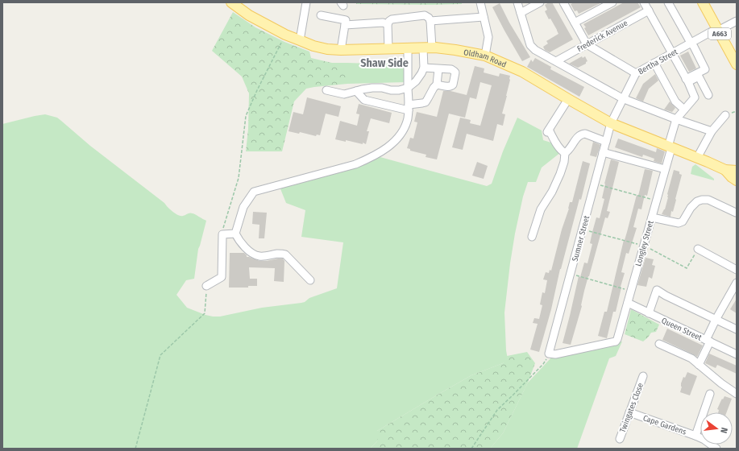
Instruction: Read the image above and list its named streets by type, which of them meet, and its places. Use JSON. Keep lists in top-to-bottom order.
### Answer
{
  "streets": {
    "main road": ["A663", "Oldham Road"],
    "street": [
      "Frederick Avenue",
      "Bertha Street",
      "Sumner Street",
      "Longley Street",
      "Queen Street",
      "Twingates Close",
      "Cape Gardens"
    ]
  },
  "crossings": [
    ["A663", "Bertha Street"],
    ["Oldham Road", "Bertha Street"],
    ["Oldham Road", "Sumner Street"],
    ["Oldham Road", "Longley Street"],
    ["Bertha Street", "Sumner Street"],
    ["Sumner Street", "Longley Street"],
    ["Longley Street", "Queen Street"],
    ["Twingates Close", "Cape Gardens"]
  ],
  "districts": ["Shaw Side"],
  "north": "right"
}
